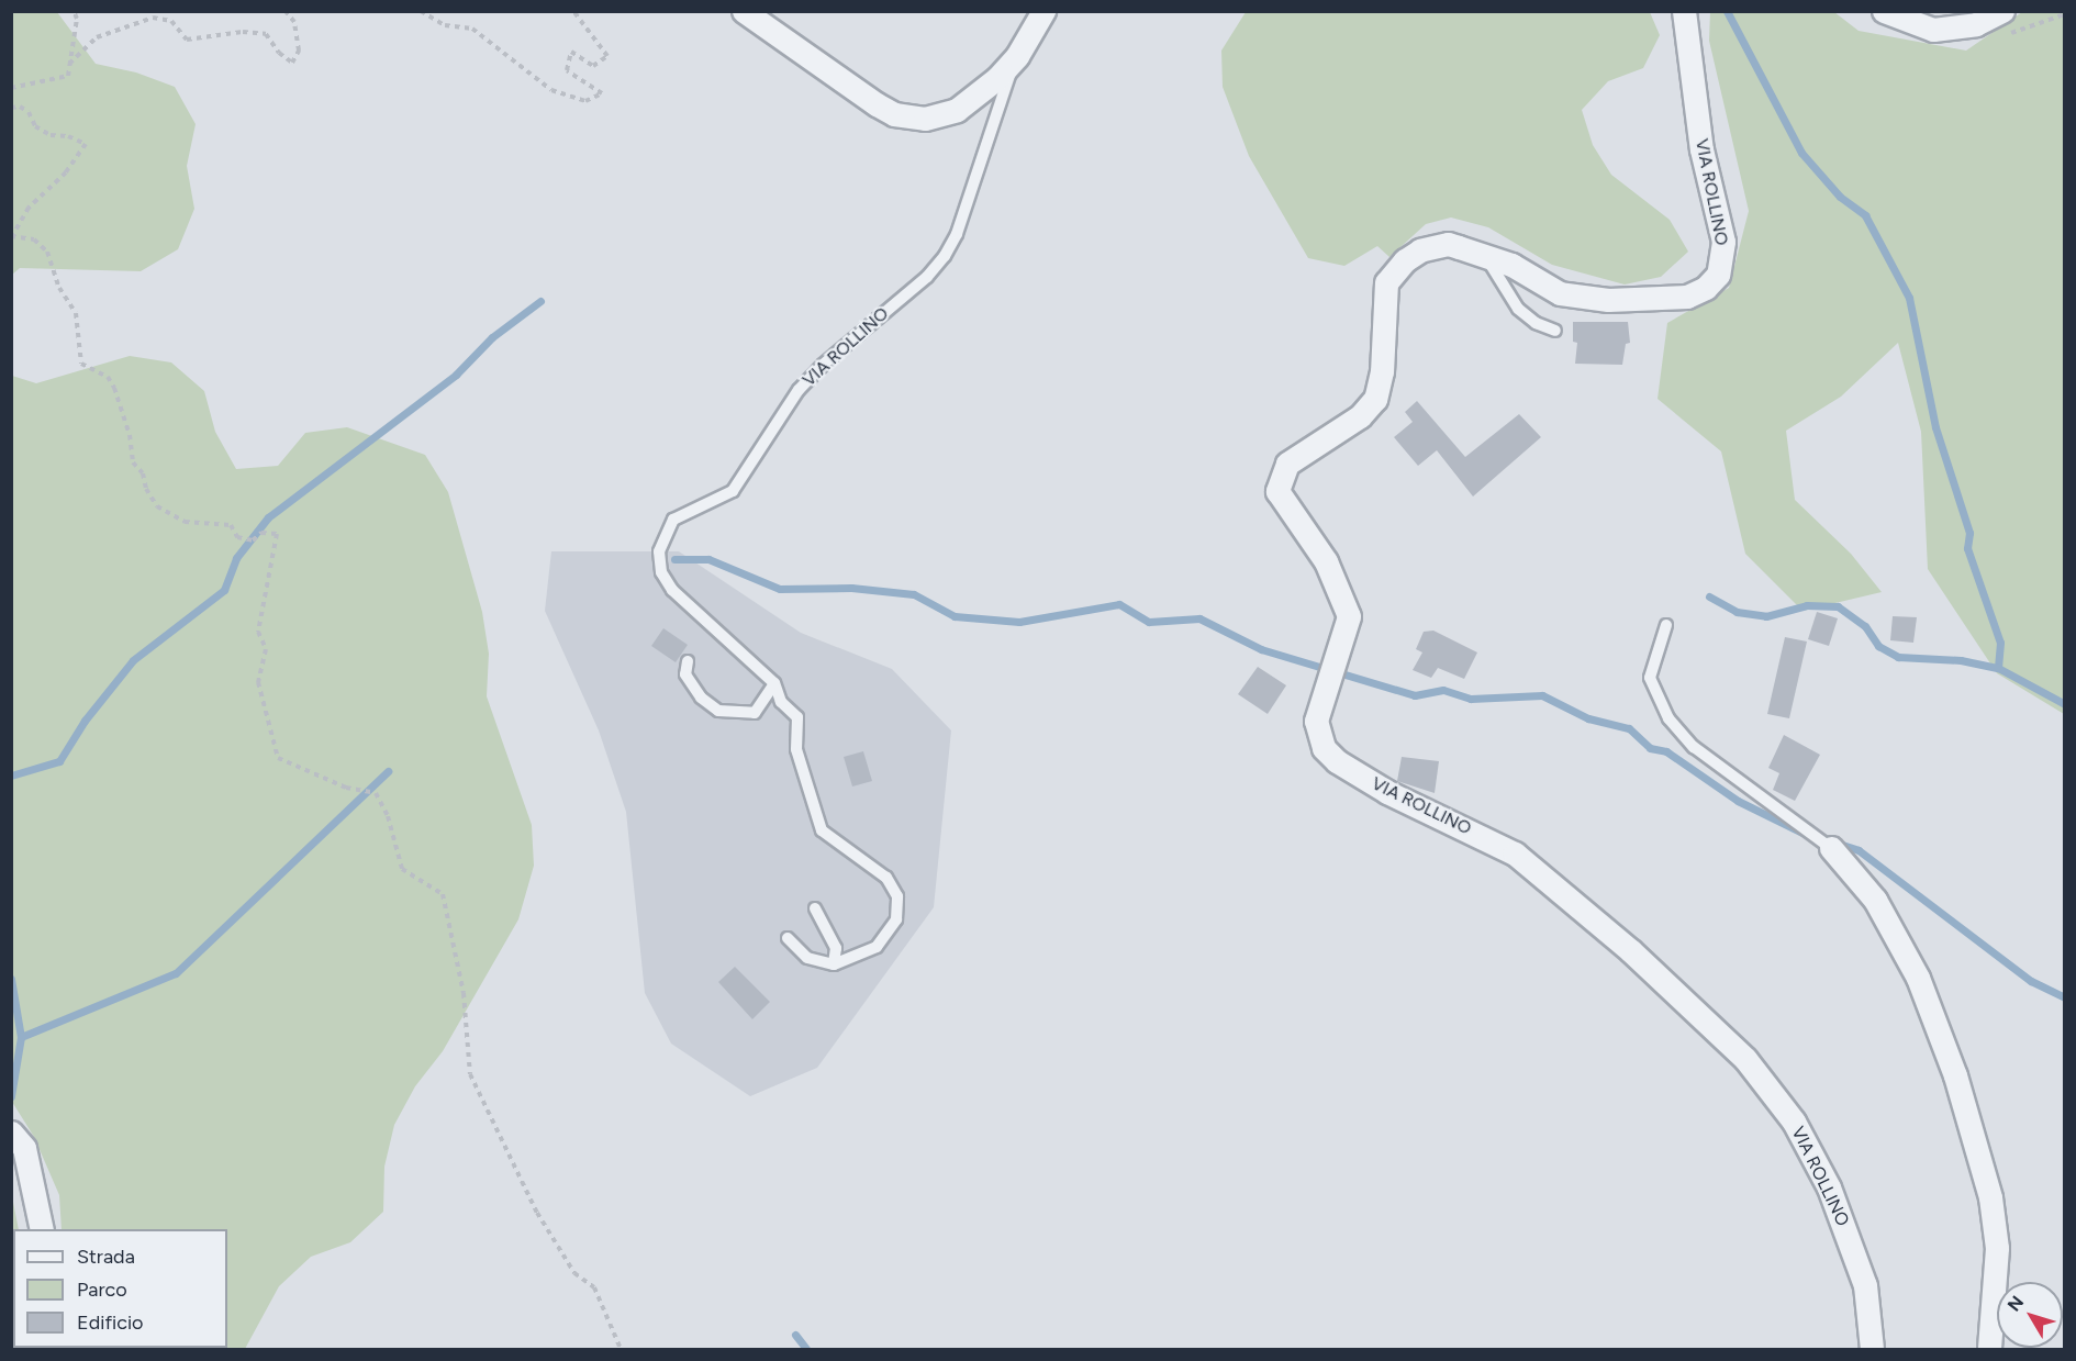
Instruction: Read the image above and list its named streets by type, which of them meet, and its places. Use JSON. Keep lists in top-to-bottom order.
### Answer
{
  "streets": {
    "street": ["VIA ROLLINO"]
  },
  "legend": ["Strada", "Parco", "Edificio"],
  "north": "top left"
}
